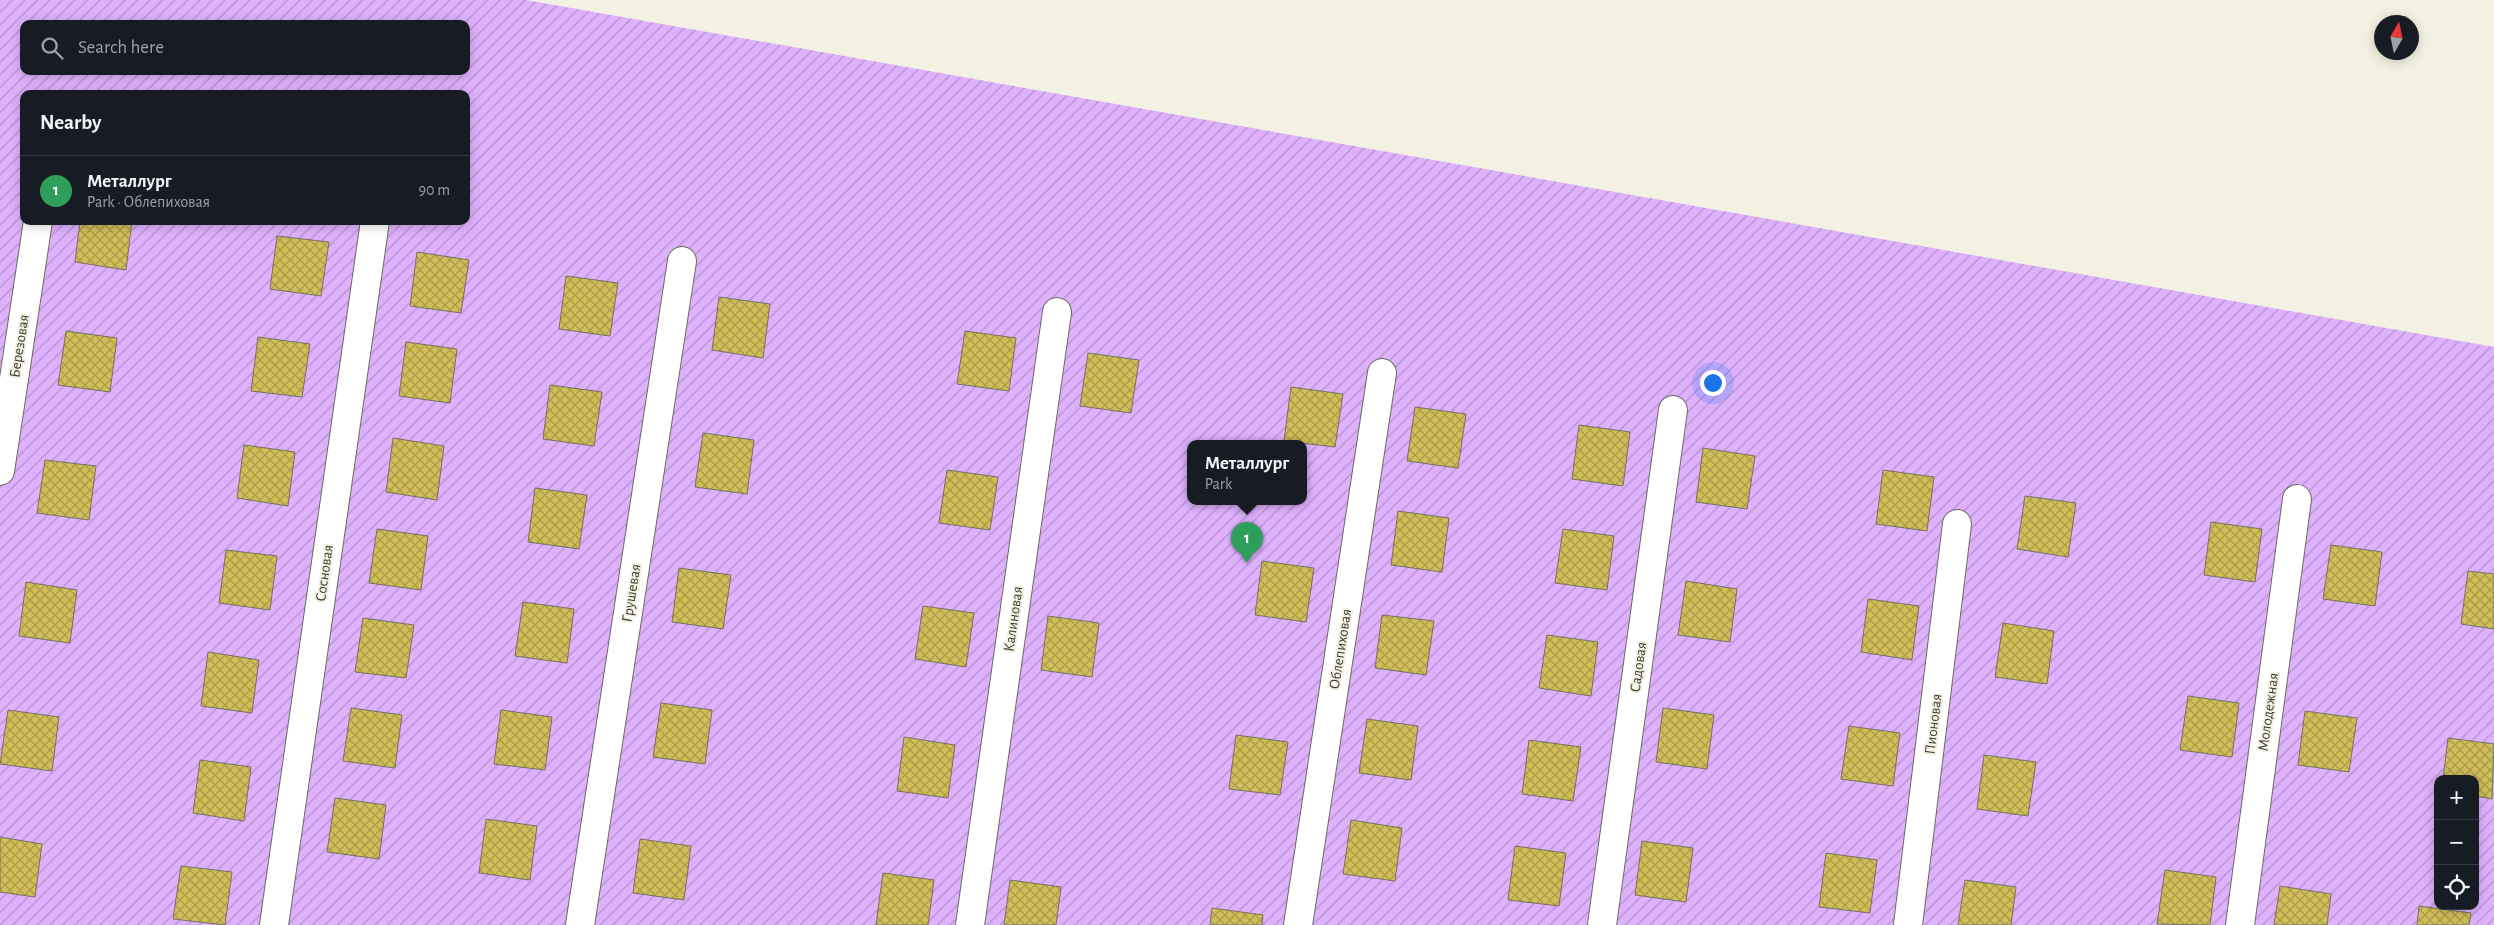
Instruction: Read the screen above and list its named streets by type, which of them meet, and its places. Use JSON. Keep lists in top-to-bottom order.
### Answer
{
  "streets": {
    "street": [
      "Березовая",
      "Сосновая",
      "Грушевая",
      "Калиновая",
      "Облепиховая",
      "Садовая",
      "Молодежная",
      "Пионовая"
    ]
  },
  "north": "top",
  "page": {
    "search": "Search here",
    "heading": "Nearby",
    "list": [
      {
        "mark": "1",
        "name": "Металлург",
        "note": "Park · Облепиховая",
        "value": "90 m"
      }
    ],
    "popup": ["Металлург", "Park"],
    "pins": "1",
    "map_buttons": ["+", "−"]
  }
}
